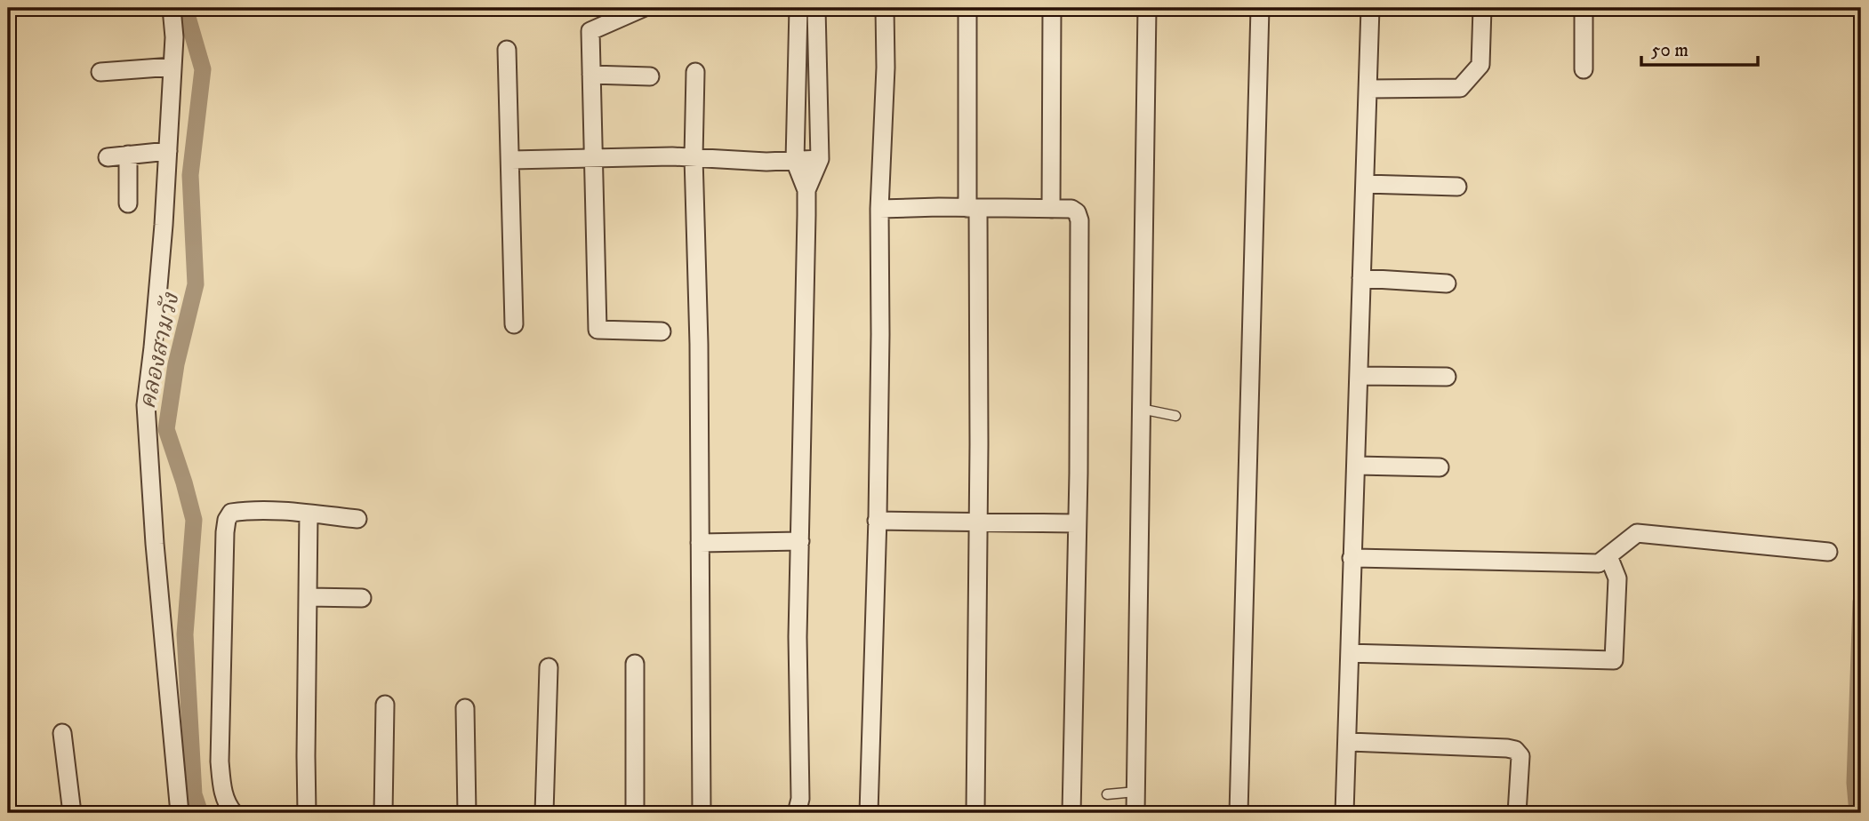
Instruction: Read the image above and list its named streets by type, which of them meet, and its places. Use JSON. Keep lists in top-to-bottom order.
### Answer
{
  "water": ["คลองสามวัง"],
  "scale_bar": "50 m"
}
